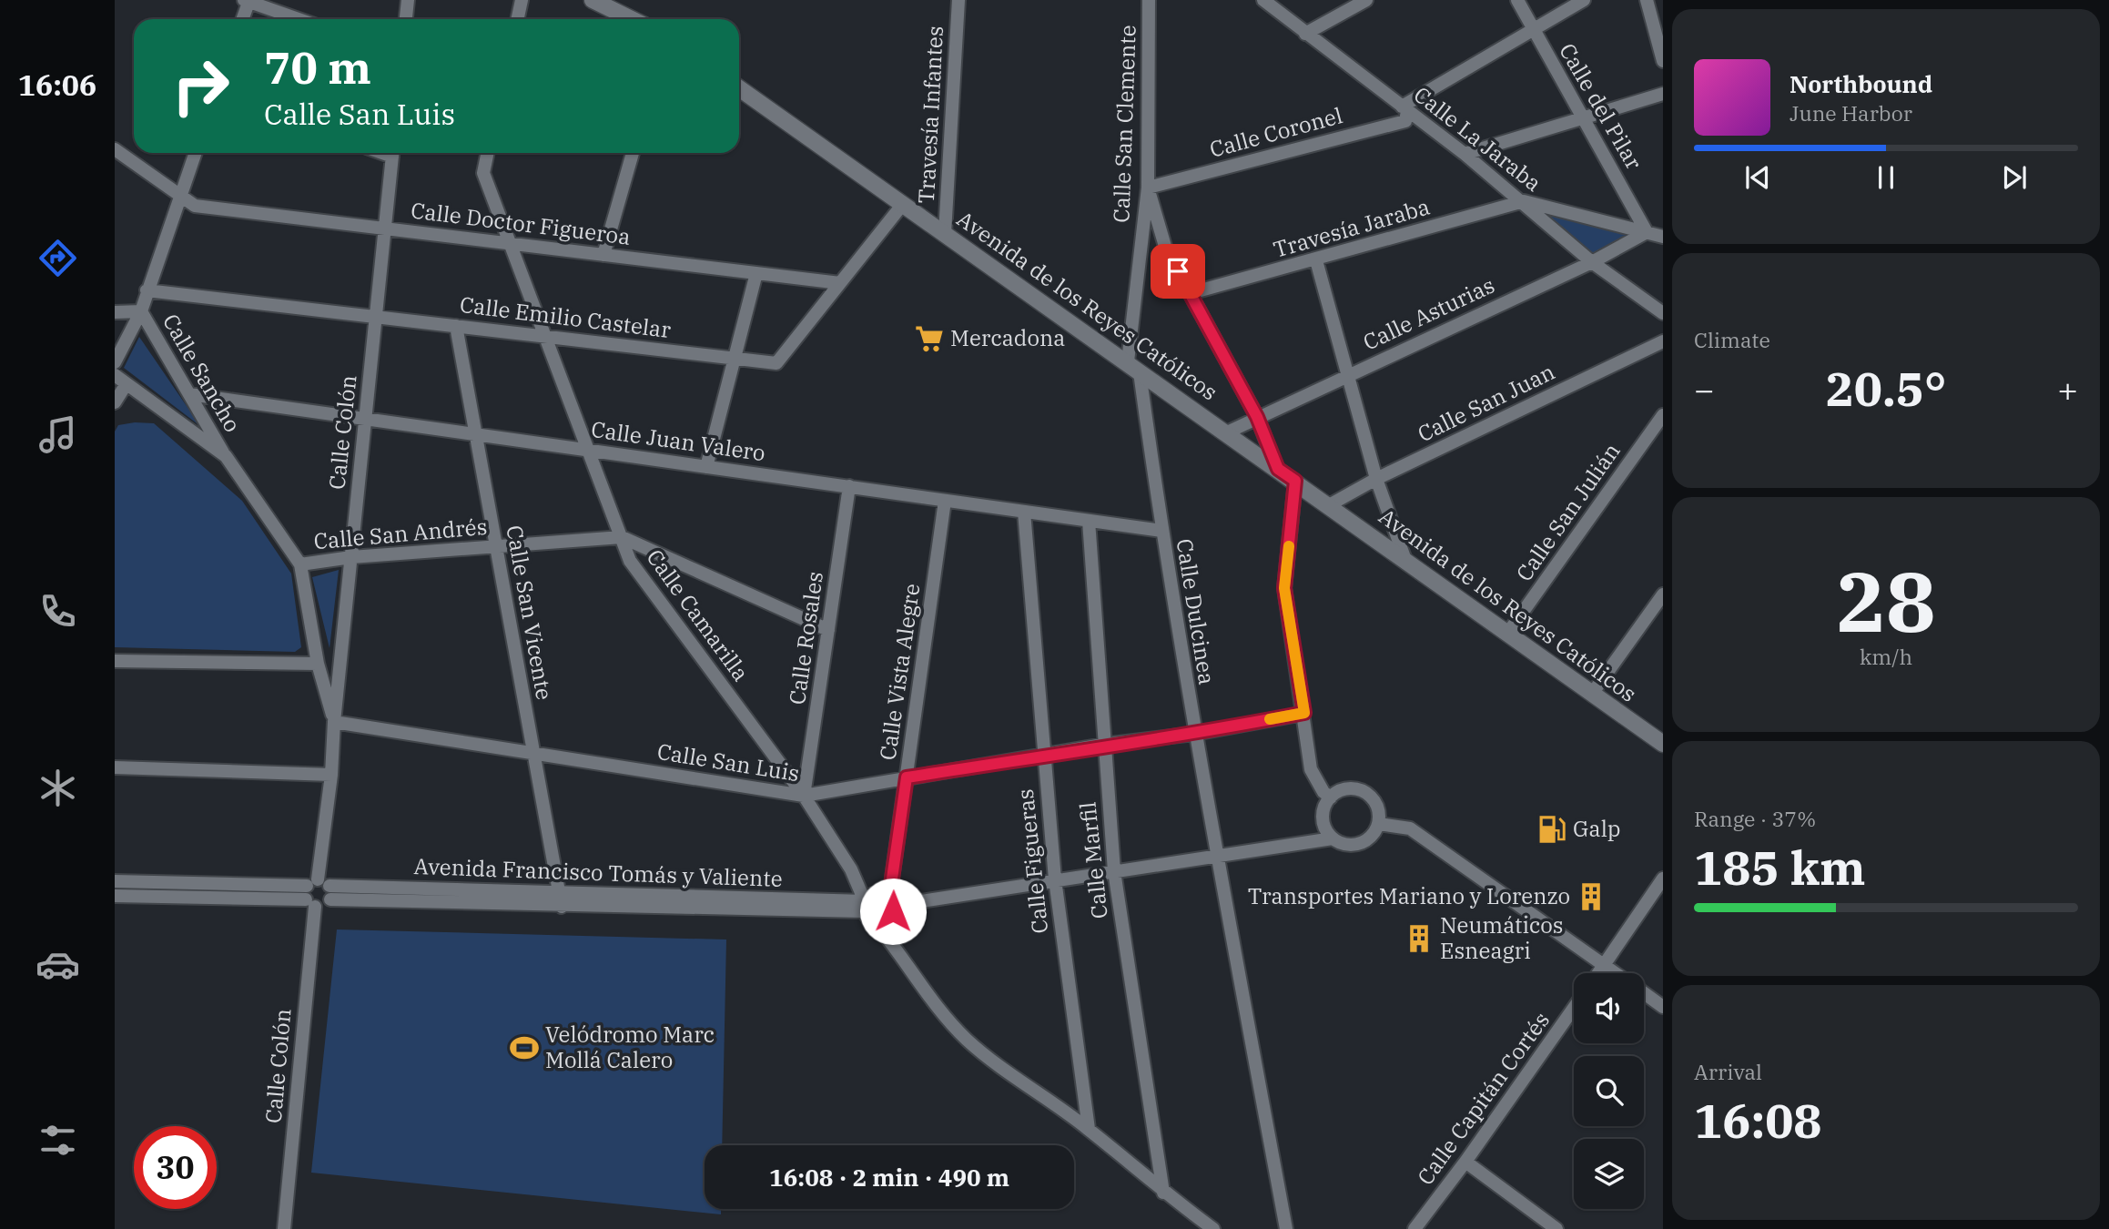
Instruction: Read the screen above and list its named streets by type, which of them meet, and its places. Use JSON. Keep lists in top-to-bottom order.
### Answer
{
  "streets": {
    "street": [
      "Calle del Pilar",
      "Travesía Infantes",
      "Calle San Clemente",
      "Calle Coronel",
      "Calle La Jaraba",
      "Calle Doctor Figueroa",
      "Travesía Jaraba",
      "Avenida de los Reyes Católicos",
      "Calle Asturias",
      "Calle Emilio Castelar",
      "Calle Sancho",
      "Calle San Juan",
      "Calle Colón",
      "Calle Juan Valero",
      "Calle San Julián",
      "Calle San Andrés",
      "Calle Dulcinea",
      "Calle San Vicente",
      "Calle Camarilla",
      "Calle Rosales",
      "Calle Vista Alegre",
      "Calle San Luis",
      "Calle Marfil",
      "Calle Figueras",
      "Avenida Francisco Tomás y Valiente",
      "Calle Capitán Cortés"
    ]
  },
  "crossings": [
    ["Calle del Pilar", "Calle Coronel"],
    ["Calle del Pilar", "Calle Asturias"],
    ["Travesía Infantes", "Avenida de los Reyes Católicos"],
    ["Calle San Clemente", "Calle Coronel"],
    ["Calle San Clemente", "Avenida de los Reyes Católicos"],
    ["Calle San Clemente", "Calle Dulcinea"],
    ["Calle Coronel", "Calle La Jaraba"],
    ["Calle La Jaraba", "Travesía Jaraba"],
    ["Calle La Jaraba", "Calle Asturias"],
    ["Calle Doctor Figueroa", "Calle Emilio Castelar"],
    ["Calle Doctor Figueroa", "Calle Colón"],
    ["Calle Doctor Figueroa", "Calle Camarilla"],
    ["Avenida de los Reyes Católicos", "Calle Asturias"],
    ["Avenida de los Reyes Católicos", "Calle Emilio Castelar"],
    ["Avenida de los Reyes Católicos", "Calle San Juan"],
    ["Avenida de los Reyes Católicos", "Calle San Julián"],
    ["Avenida de los Reyes Católicos", "Calle Dulcinea"],
    ["Calle Emilio Castelar", "Calle Colón"],
    ["Calle Emilio Castelar", "Calle San Vicente"],
    ["Calle Emilio Castelar", "Calle Camarilla"],
    ["Calle Sancho", "Calle Colón"],
    ["Calle Sancho", "Calle Juan Valero"],
    ["Calle Sancho", "Calle San Andrés"],
    ["Calle Colón", "Calle Juan Valero"],
    ["Calle Colón", "Calle San Andrés"],
    ["Calle Colón", "Calle San Luis"],
    ["Calle Colón", "Avenida Francisco Tomás y Valiente"],
    ["Calle Juan Valero", "Calle Dulcinea"],
    ["Calle Juan Valero", "Calle San Vicente"],
    ["Calle Juan Valero", "Calle Camarilla"],
    ["Calle Juan Valero", "Calle Rosales"],
    ["Calle Juan Valero", "Calle Vista Alegre"],
    ["Calle Juan Valero", "Calle Marfil"],
    ["Calle Juan Valero", "Calle Figueras"],
    ["Calle San Andrés", "Calle San Vicente"],
    ["Calle San Andrés", "Calle Camarilla"],
    ["Calle San Andrés", "Calle Rosales"],
    ["Calle Dulcinea", "Calle San Luis"],
    ["Calle San Vicente", "Calle San Luis"],
    ["Calle San Vicente", "Avenida Francisco Tomás y Valiente"],
    ["Calle Camarilla", "Calle Rosales"],
    ["Calle Camarilla", "Calle Vista Alegre"],
    ["Calle Camarilla", "Calle San Luis"],
    ["Calle Camarilla", "Avenida Francisco Tomás y Valiente"],
    ["Calle Rosales", "Calle San Luis"],
    ["Calle Vista Alegre", "Calle San Luis"],
    ["Calle Vista Alegre", "Avenida Francisco Tomás y Valiente"],
    ["Calle San Luis", "Calle Marfil"],
    ["Calle San Luis", "Calle Figueras"]
  ],
  "places": {
    "supermarket": ["Mercadona"],
    "fuel station": ["Galp"],
    "building": ["Transportes Mariano y Lorenzo", "Neumáticos Esneagri"],
    "sports": ["Velódromo Marc Mollá Calero"]
  },
  "page": {
    "tabs": "16:06",
    "turn": ["70 m", "Calle San Luis"],
    "song": ["Northbound", "June Harbor"],
    "tile": [
      "Climate",
      ["28", "km/h"],
      ["Range · 37%", "185 km"],
      ["Arrival", "16:08"]
    ],
    "heat": ["−", "20.5°", "+"],
    "limit": "30",
    "trip": "16:08 · 2 min · 490 m"
  }
}
